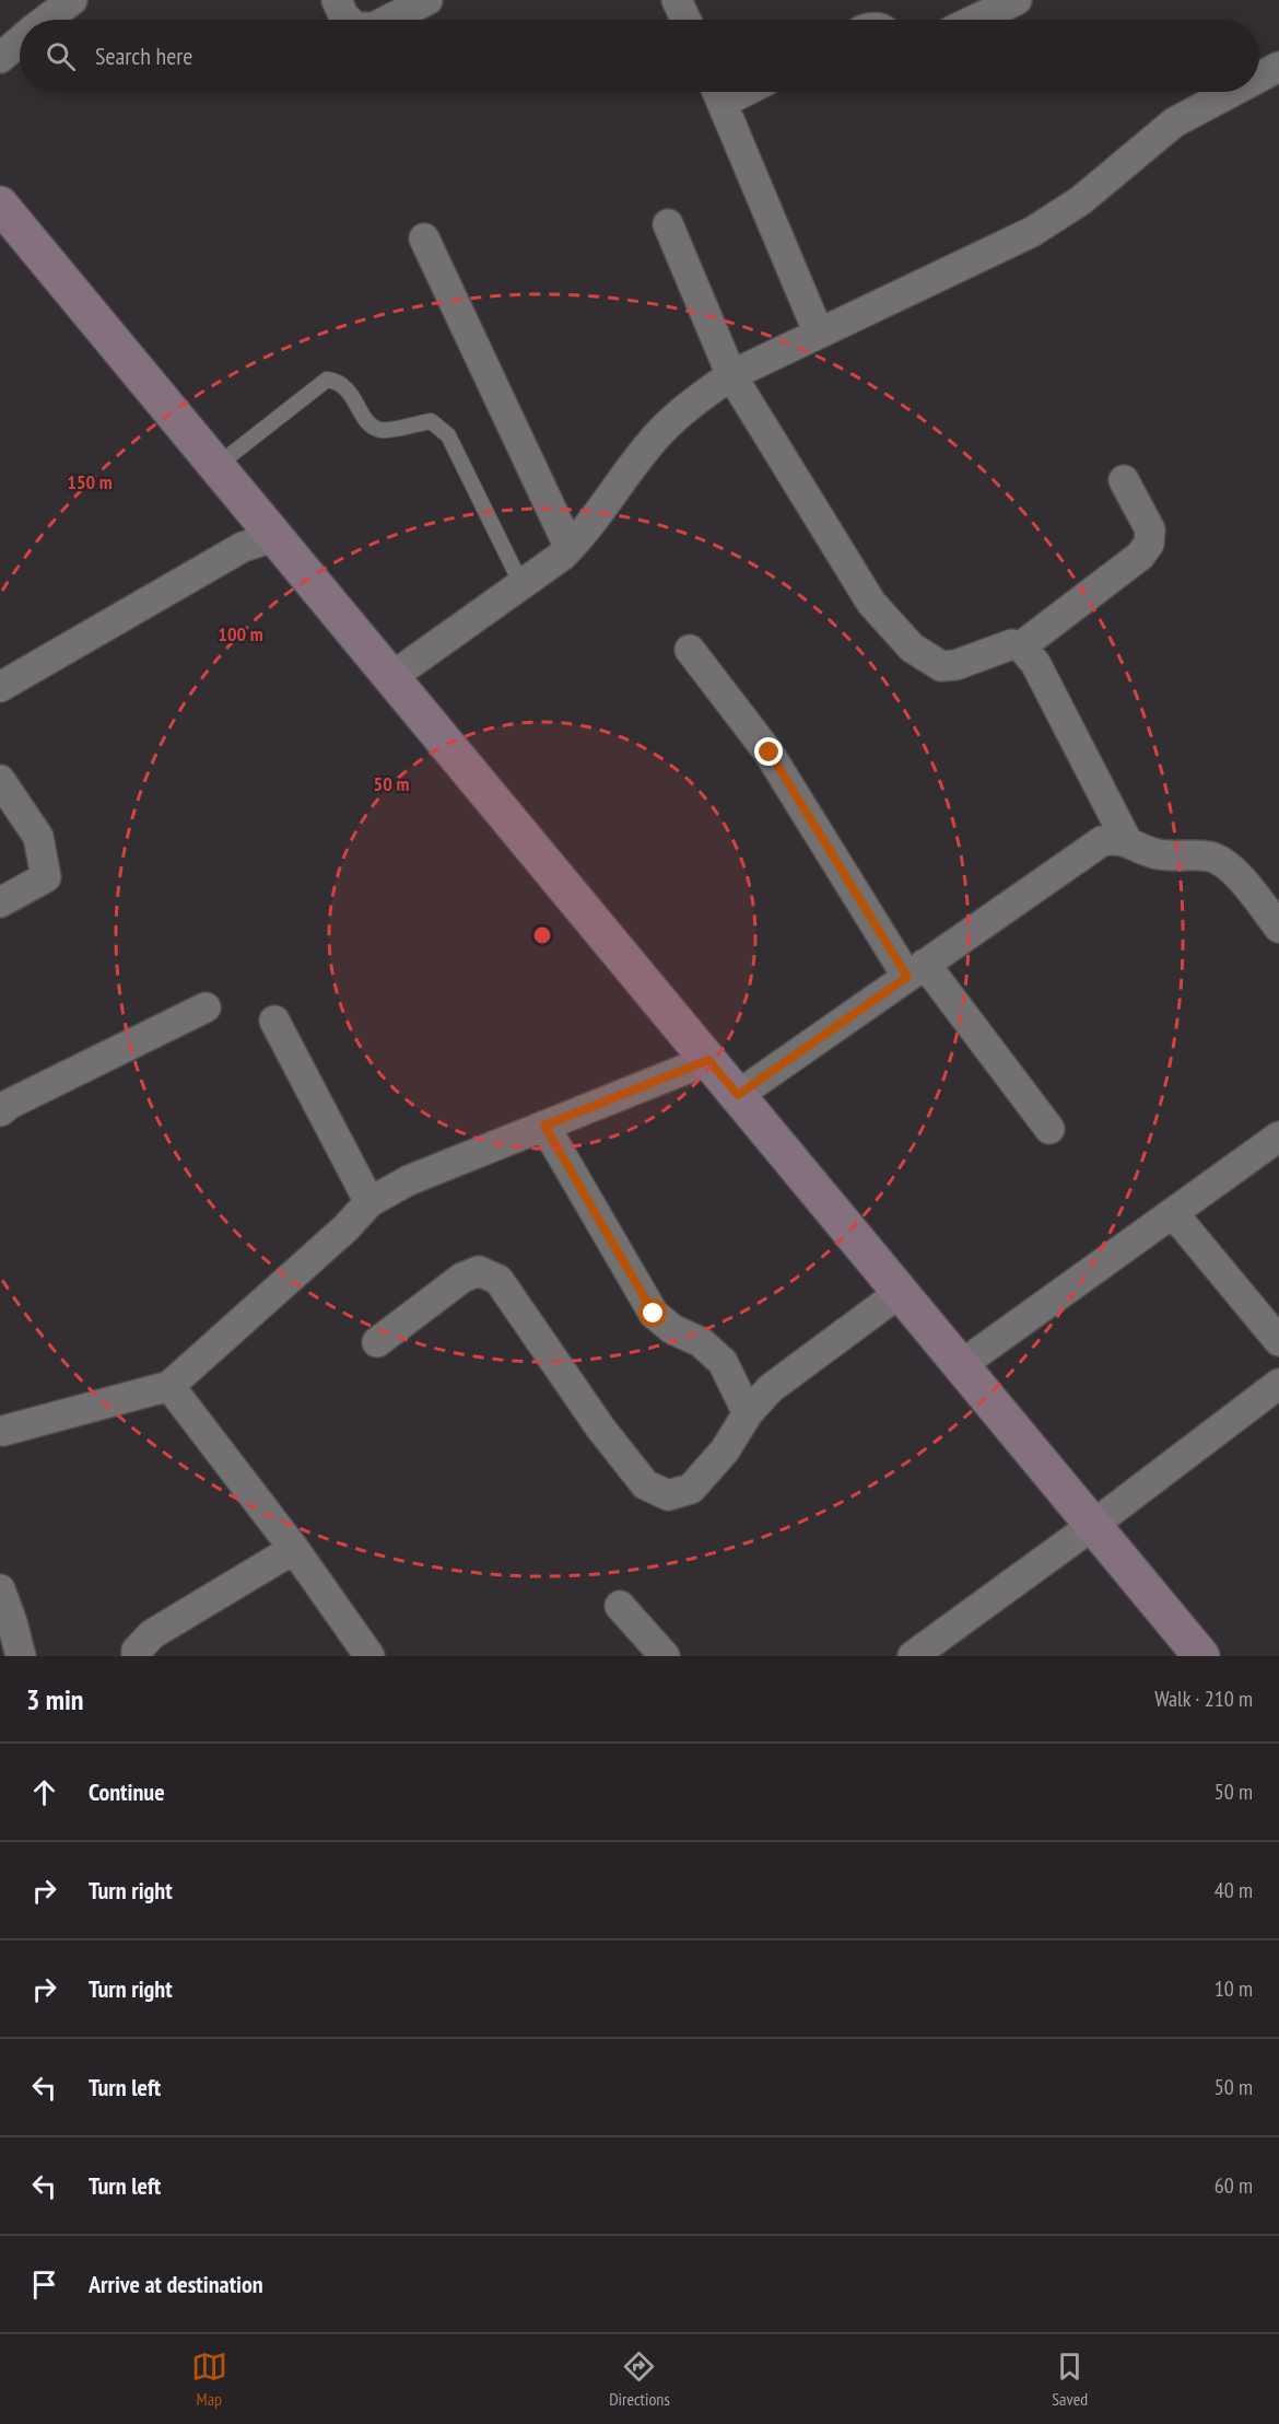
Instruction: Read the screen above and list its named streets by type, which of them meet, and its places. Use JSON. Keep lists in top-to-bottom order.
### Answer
{
  "page": {
    "search": "Search here",
    "heading": ["3 min", "Walk · 210 m"],
    "list": [
      ["Continue", "50 m"],
      ["Turn right", "40 m"],
      ["Turn right", "10 m"],
      ["Turn left", "50 m"],
      ["Turn left", "60 m"],
      "Arrive at destination"
    ],
    "nav": ["Map", "Directions", "Saved"]
  },
  "rings": ["150 m", "100 m", "50 m"]
}
